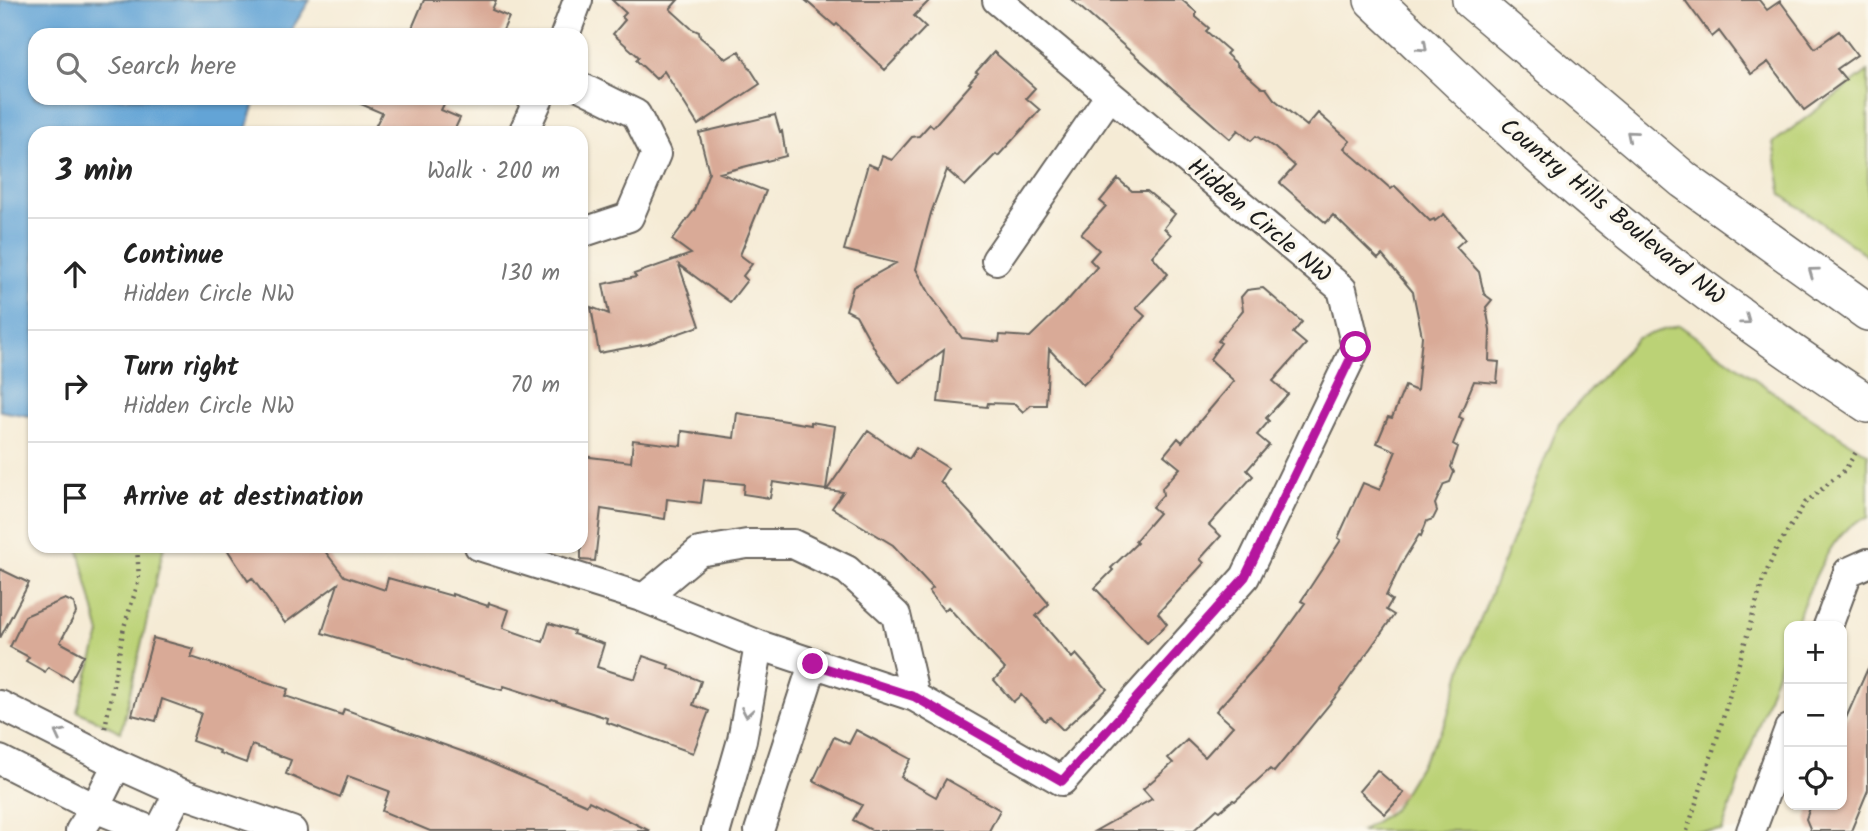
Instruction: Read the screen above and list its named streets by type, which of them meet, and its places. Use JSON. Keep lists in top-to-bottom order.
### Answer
{
  "streets": {
    "main road": ["Country Hills Boulevard NW"],
    "street": ["Hidden Circle NW"]
  },
  "page": {
    "search": "Search here",
    "heading": ["3 min", "Walk · 200 m"],
    "list": [
      ["Continue", "Hidden Circle NW", "130 m"],
      ["Turn right", "Hidden Circle NW", "70 m"],
      "Arrive at destination"
    ],
    "map_buttons": ["+", "−"]
  }
}
